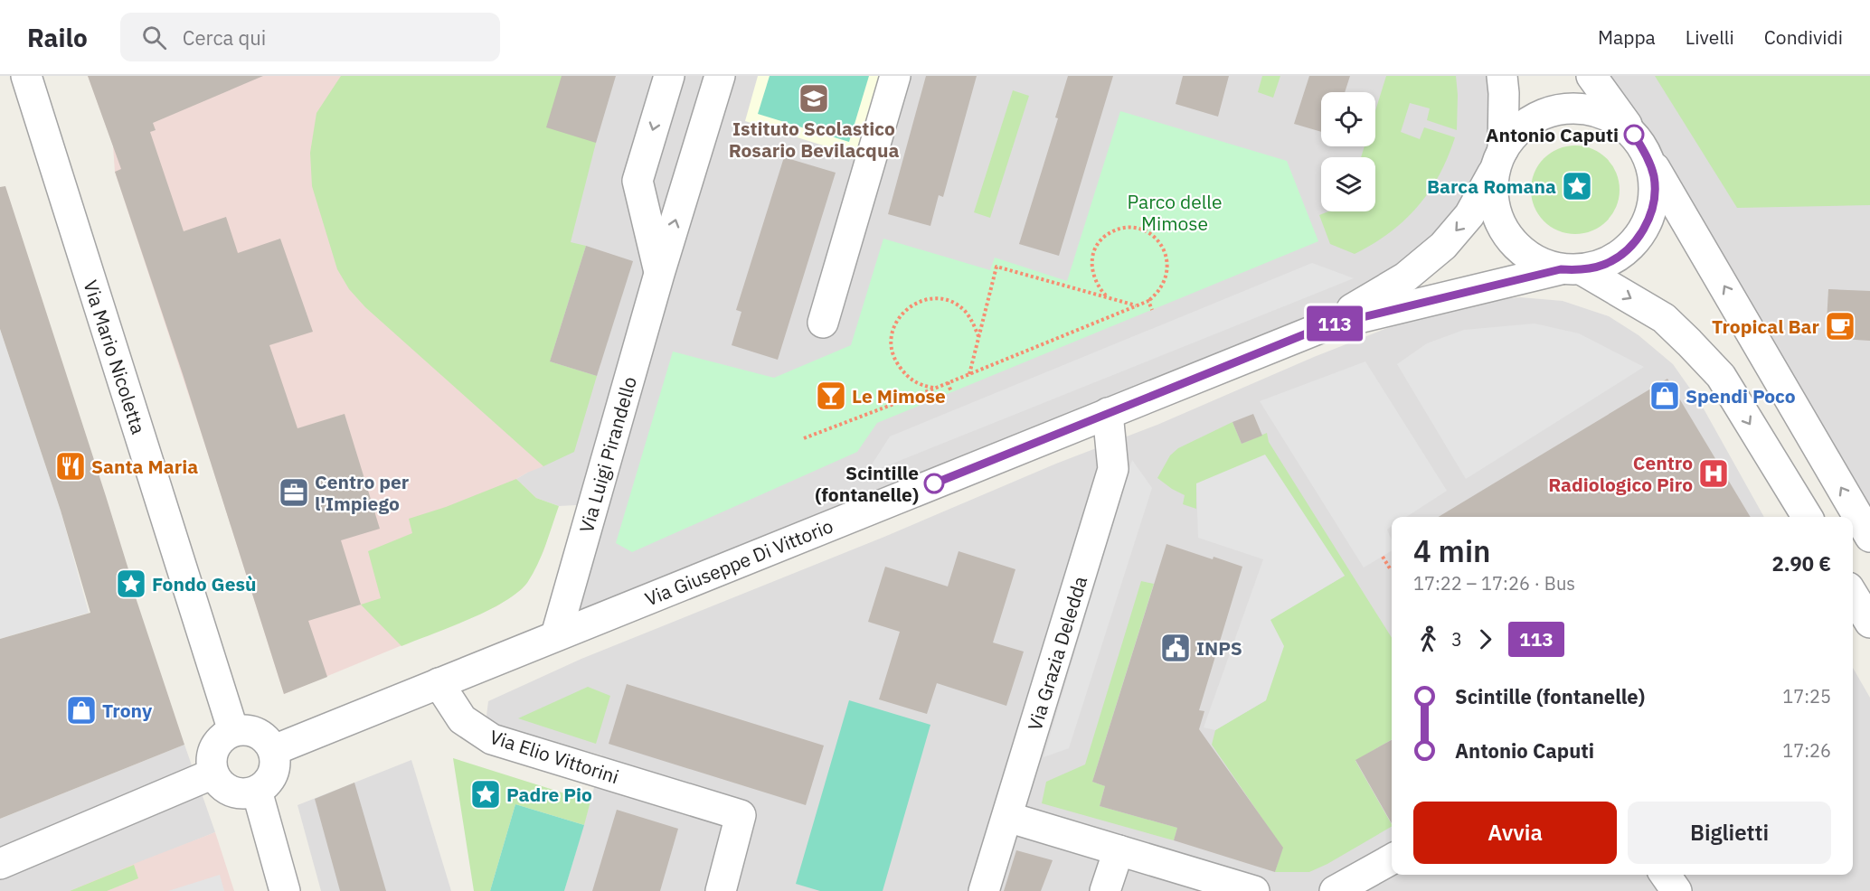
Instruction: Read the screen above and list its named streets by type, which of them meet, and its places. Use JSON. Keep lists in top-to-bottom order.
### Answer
{
  "streets": {
    "street": [
      "Via Mario Nicoletta",
      "Via Luigi Pirandello",
      "Via Giuseppe Di Vittorio",
      "Via Grazia Deledda",
      "Via Elio Vittorini"
    ]
  },
  "crossings": [
    ["Via Mario Nicoletta", "Via Giuseppe Di Vittorio"],
    ["Via Luigi Pirandello", "Via Giuseppe Di Vittorio"],
    ["Via Giuseppe Di Vittorio", "Via Grazia Deledda"],
    ["Via Giuseppe Di Vittorio", "Via Elio Vittorini"]
  ],
  "parks": ["Parco delle Mimose"],
  "places": {
    "school or university": ["Istituto Scolastico Rosario Bevilacqua"],
    "other": ["Antonio Caputi", "Scintille (fontanelle)"],
    "place": ["Barca Romana", "Fondo Gesù", "Padre Pio"],
    "cafe": ["Tropical Bar"],
    "bar": ["Le Mimose"],
    "shop": ["Spendi Poco", "Trony"],
    "restaurant": ["Santa Maria"],
    "hospital": ["Centro Radiologico Piro"],
    "office": ["Centro per l'Impiego"],
    "public building": ["INPS"]
  },
  "lines": ["bus line 113"],
  "page": {
    "header": "Railo",
    "search": "Cerca qui",
    "nav": ["Mappa", "Livelli", "Condividi"],
    "on_map": "113",
    "heading": ["4 min", "17:22 – 17:26 · Bus", "2.90 €"],
    "legs": ["3", "113"],
    "list": [
      {
        "name": "Scintille (fontanelle)",
        "value": "17:25"
      },
      {
        "name": "Antonio Caputi",
        "value": "17:26"
      }
    ],
    "buttons": ["Avvia", "Biglietti"]
  }
}
